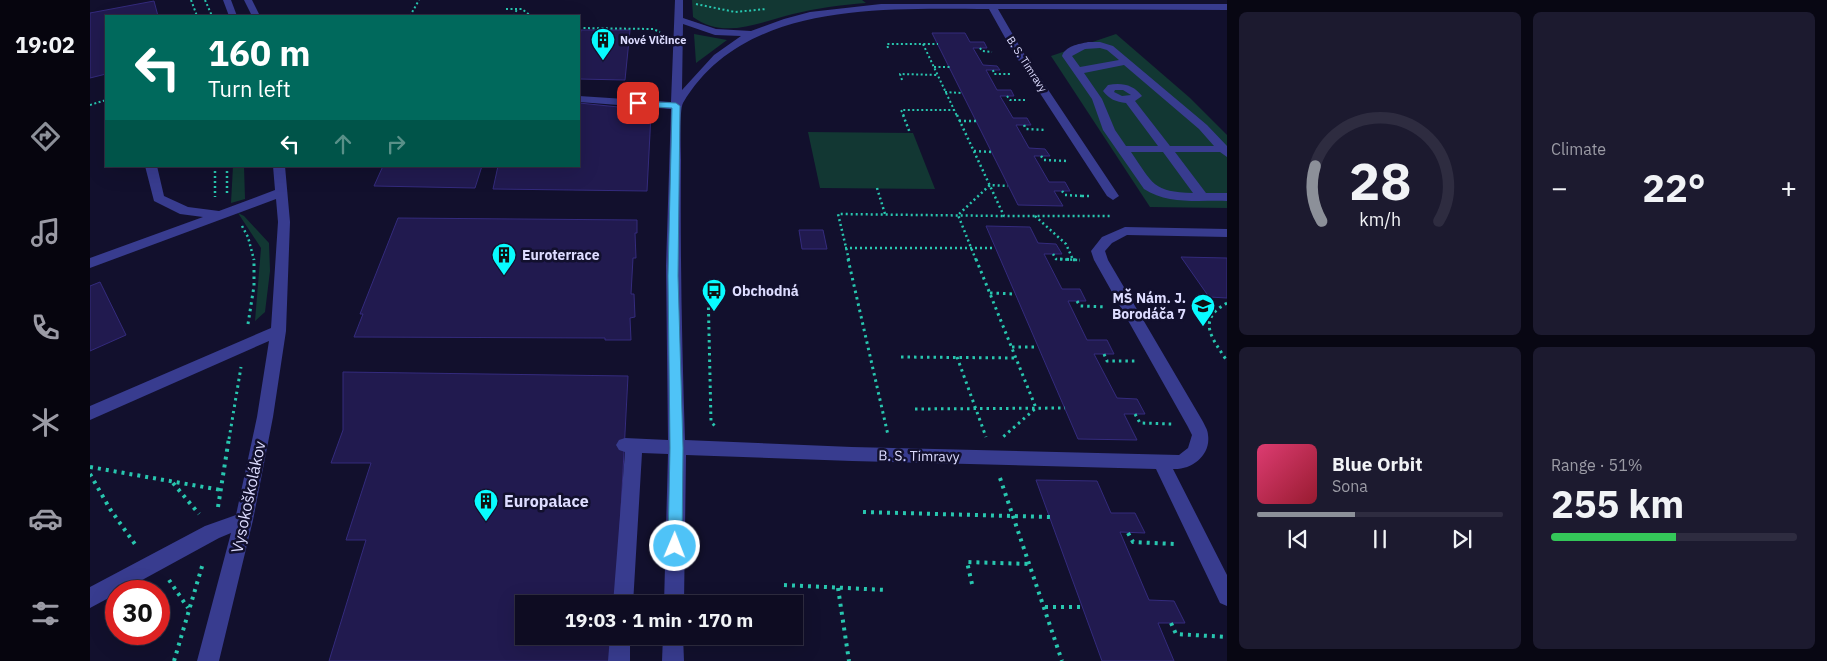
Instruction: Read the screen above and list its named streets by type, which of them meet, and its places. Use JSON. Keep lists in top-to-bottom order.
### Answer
{
  "streets": {
    "street": ["B. S. Timravy", "Vysokoškolákov"]
  },
  "places": {
    "building": ["Nové Vlčince", "Euroterrace", "Europalace"],
    "bus stop": ["Obchodná"],
    "school or university": ["MŠ Nám. J. Borodáča 7"]
  },
  "page": {
    "tabs": "19:02",
    "tile": [
      "Climate",
      ["Range · 51%", "255 km"]
    ],
    "turn": ["160 m", "Turn left"],
    "heat": ["−", "22°", "+"],
    "song": ["Blue Orbit", "Sona"],
    "limit": "30",
    "trip": "19:03 · 1 min · 170 m",
    "gauge": ["28", "km/h"]
  }
}
